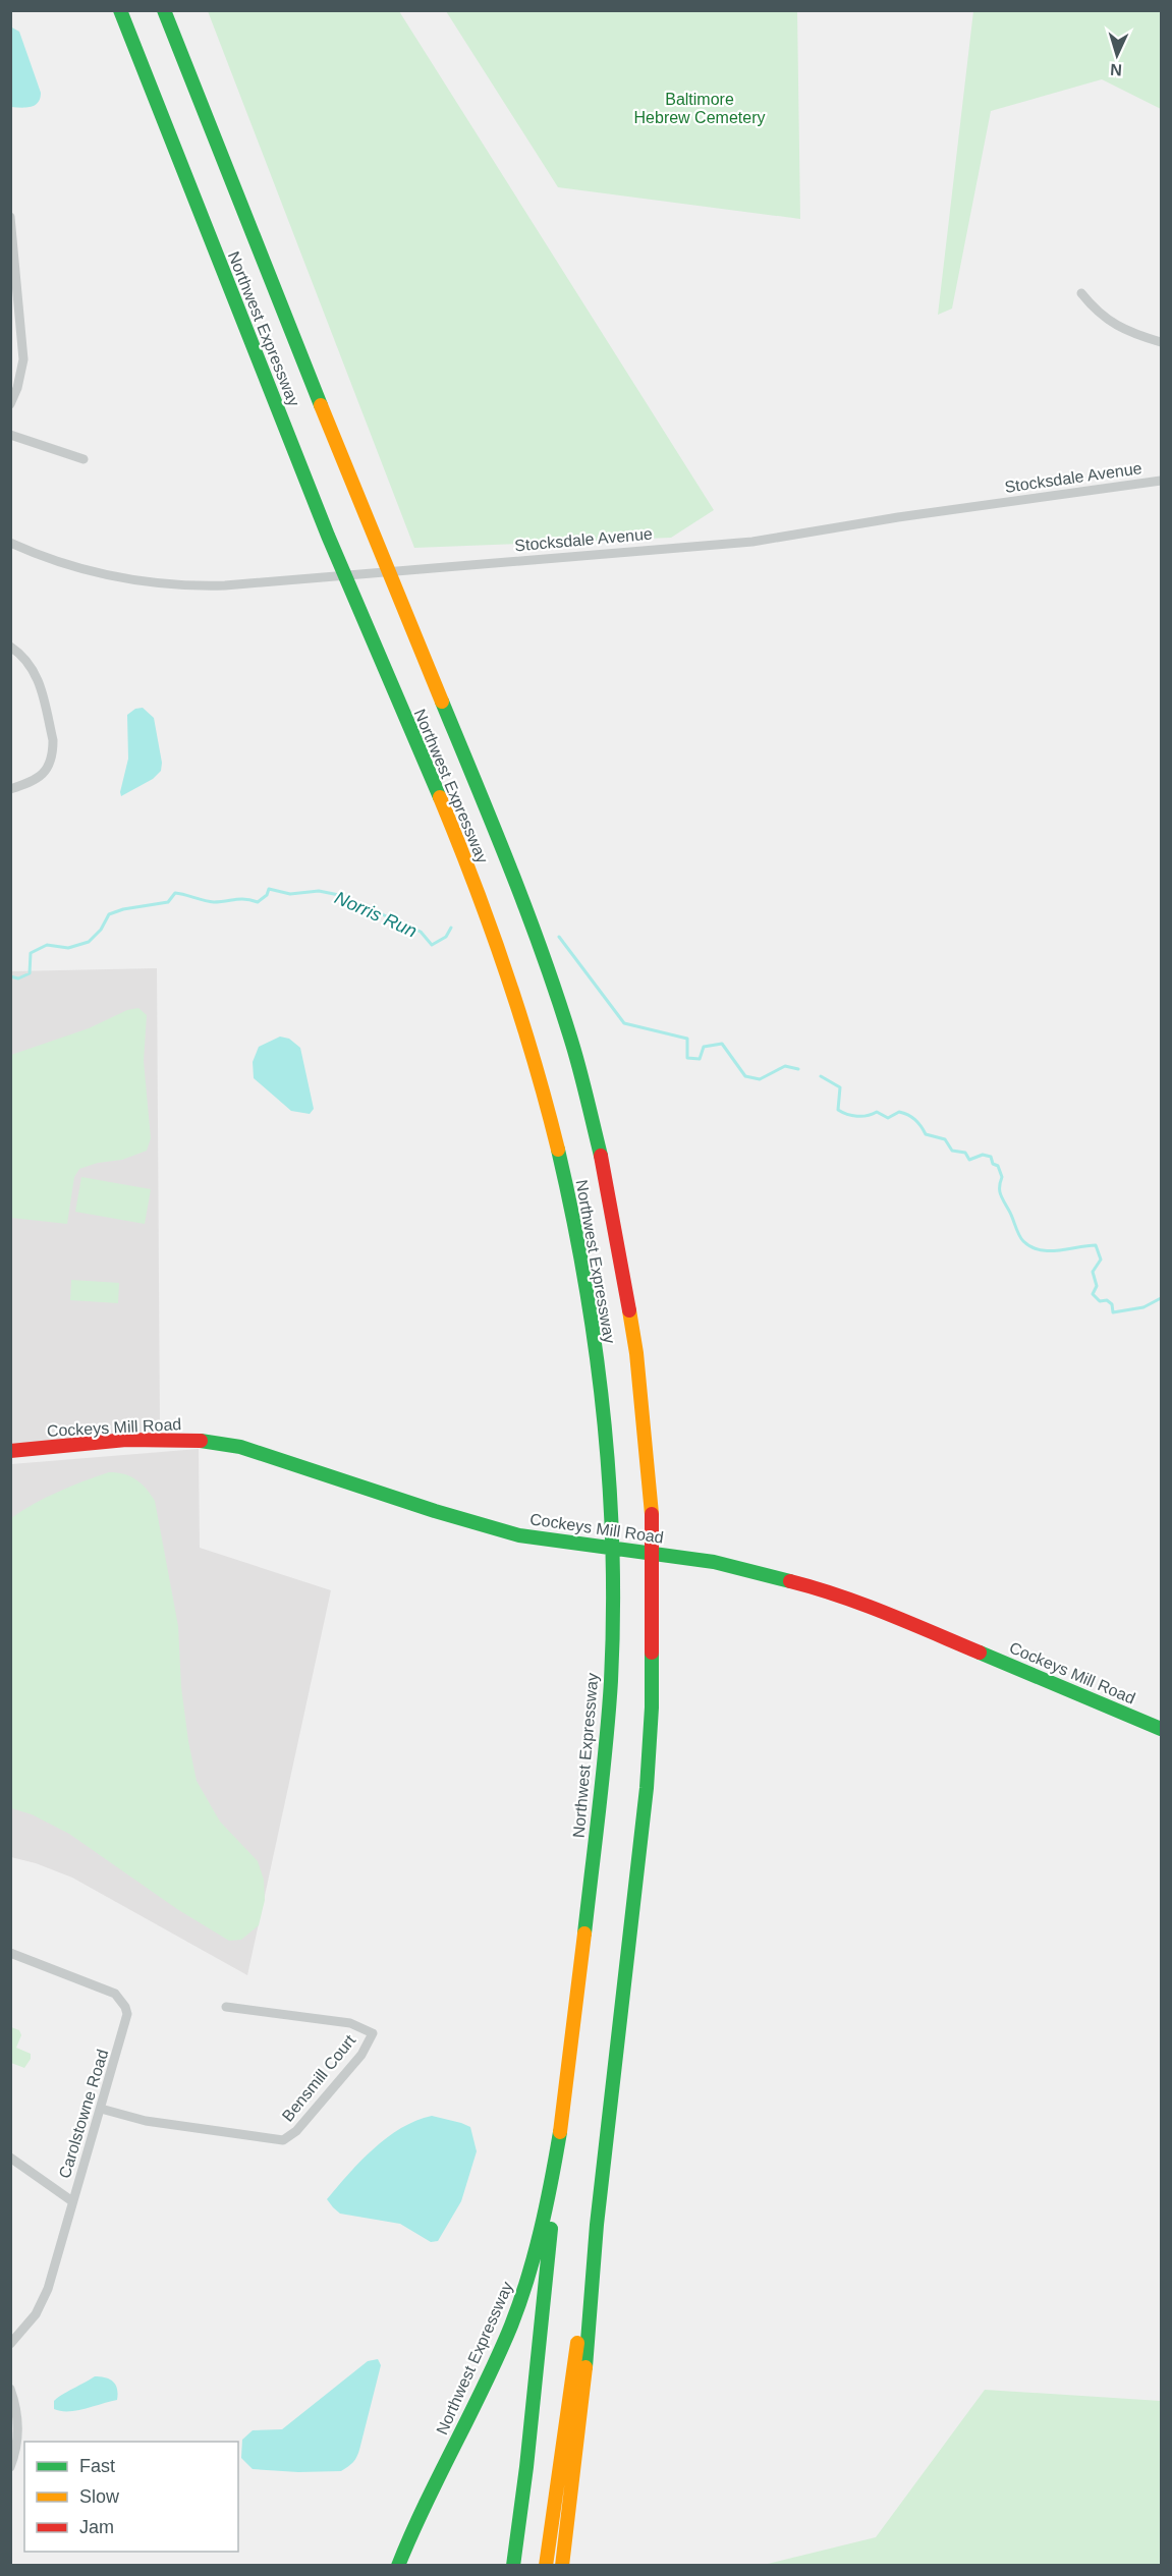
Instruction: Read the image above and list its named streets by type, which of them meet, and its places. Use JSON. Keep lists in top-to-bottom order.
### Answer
{
  "streets": {
    "main road": ["Northwest Expressway", "Cockeys Mill Road"],
    "street": ["Stocksdale Avenue", "Bensmill Court", "Carolstowne Road"]
  },
  "crossings": [
    ["Bensmill Court", "Carolstowne Road"]
  ],
  "water": ["Norris Run"],
  "parks": ["Baltimore Hebrew Cemetery"],
  "legend": ["Fast", "Slow", "Jam"],
  "north": "bottom"
}
